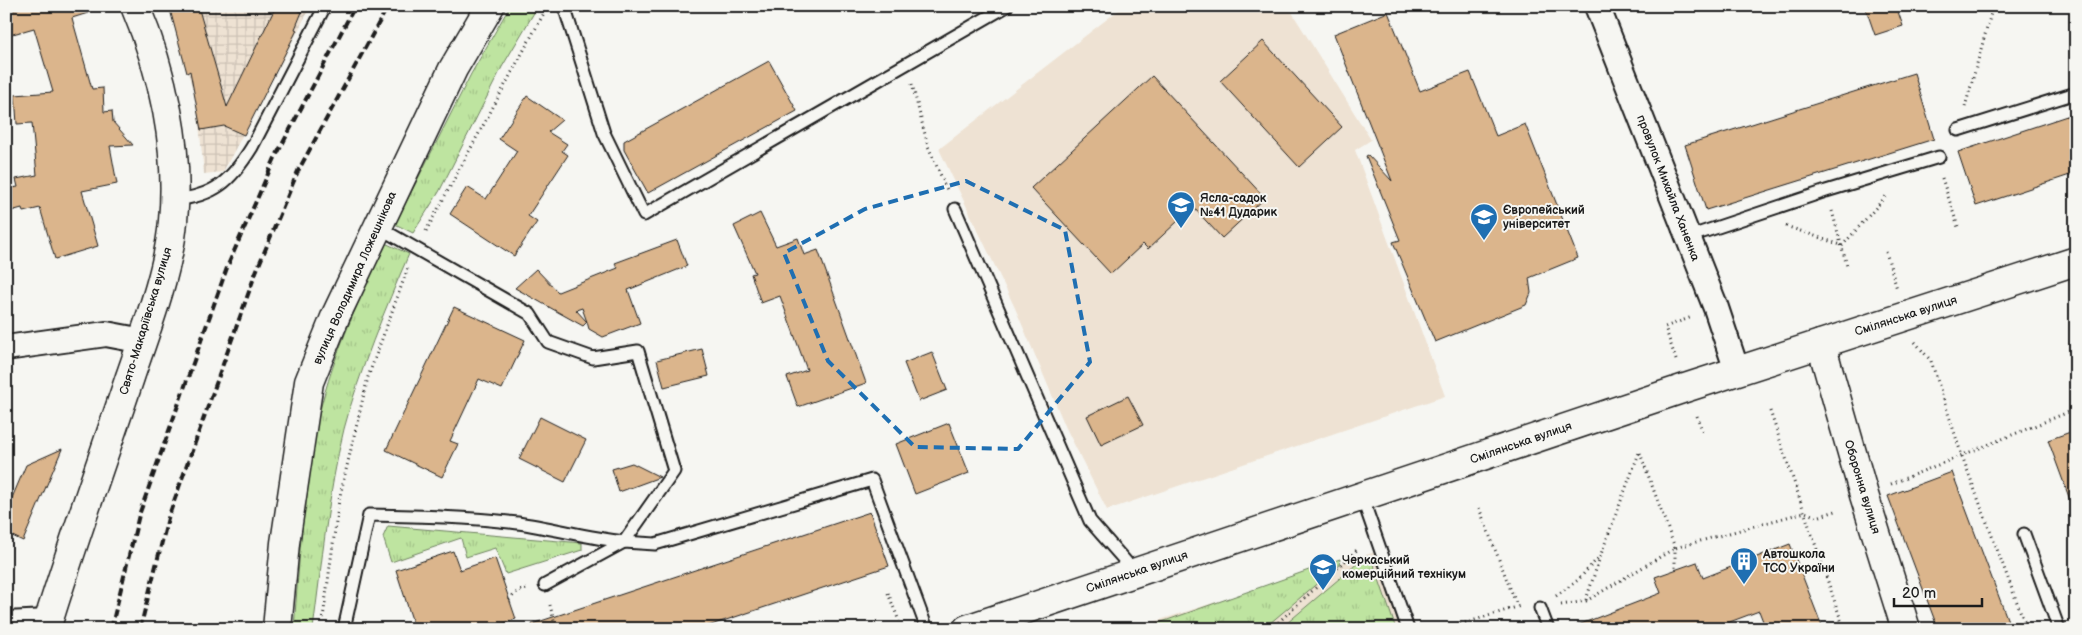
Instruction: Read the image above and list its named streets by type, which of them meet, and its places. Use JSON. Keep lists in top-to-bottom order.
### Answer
{
  "streets": {
    "street": [
      "провулок Михайла Ханенка",
      "вулиця Володимира Ложешнікова",
      "Смілянська вулиця",
      "Свято-Макаріївська вулиця",
      "Оборонна вулиця"
    ]
  },
  "crossings": [
    ["провулок Михайла Ханенка", "Смілянська вулиця"],
    ["Смілянська вулиця", "Оборонна вулиця"]
  ],
  "places": {
    "school or university": ["Ясла-садок №41 Дударик", "Європейський університет", "Черкаський комерційний технікум"],
    "building": ["Автошкола ТСО України"]
  },
  "scale_bar": "20 m"
}
